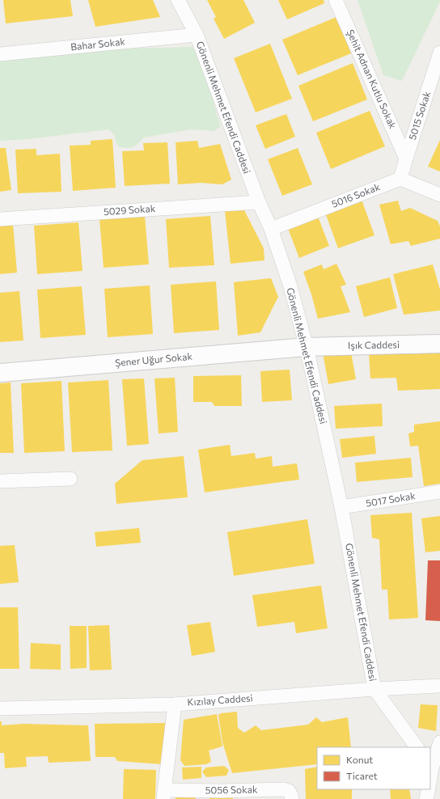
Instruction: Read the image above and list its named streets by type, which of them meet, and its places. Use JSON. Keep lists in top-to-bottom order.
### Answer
{
  "streets": {
    "street": [
      "Bahar Sokak",
      "Şehit Adnan Kutlu Sokak",
      "Gönenli Mehmet Efendi Caddesi",
      "5015 Sokak",
      "5016 Sokak",
      "5029 Sokak",
      "Işık Caddesi",
      "Şener Uğur Sokak",
      "5017 Sokak",
      "Kızılay Caddesi",
      "5056 Sokak"
    ]
  },
  "crossings": [
    ["Bahar Sokak", "Gönenli Mehmet Efendi Caddesi"],
    ["Şehit Adnan Kutlu Sokak", "5015 Sokak"],
    ["Gönenli Mehmet Efendi Caddesi", "5016 Sokak"],
    ["Gönenli Mehmet Efendi Caddesi", "5029 Sokak"],
    ["Gönenli Mehmet Efendi Caddesi", "Işık Caddesi"],
    ["Gönenli Mehmet Efendi Caddesi", "Şener Uğur Sokak"],
    ["Gönenli Mehmet Efendi Caddesi", "5017 Sokak"],
    ["Gönenli Mehmet Efendi Caddesi", "Kızılay Caddesi"],
    ["5015 Sokak", "5016 Sokak"],
    ["Işık Caddesi", "Şener Uğur Sokak"]
  ],
  "legend": ["Konut", "Ticaret"]
}
